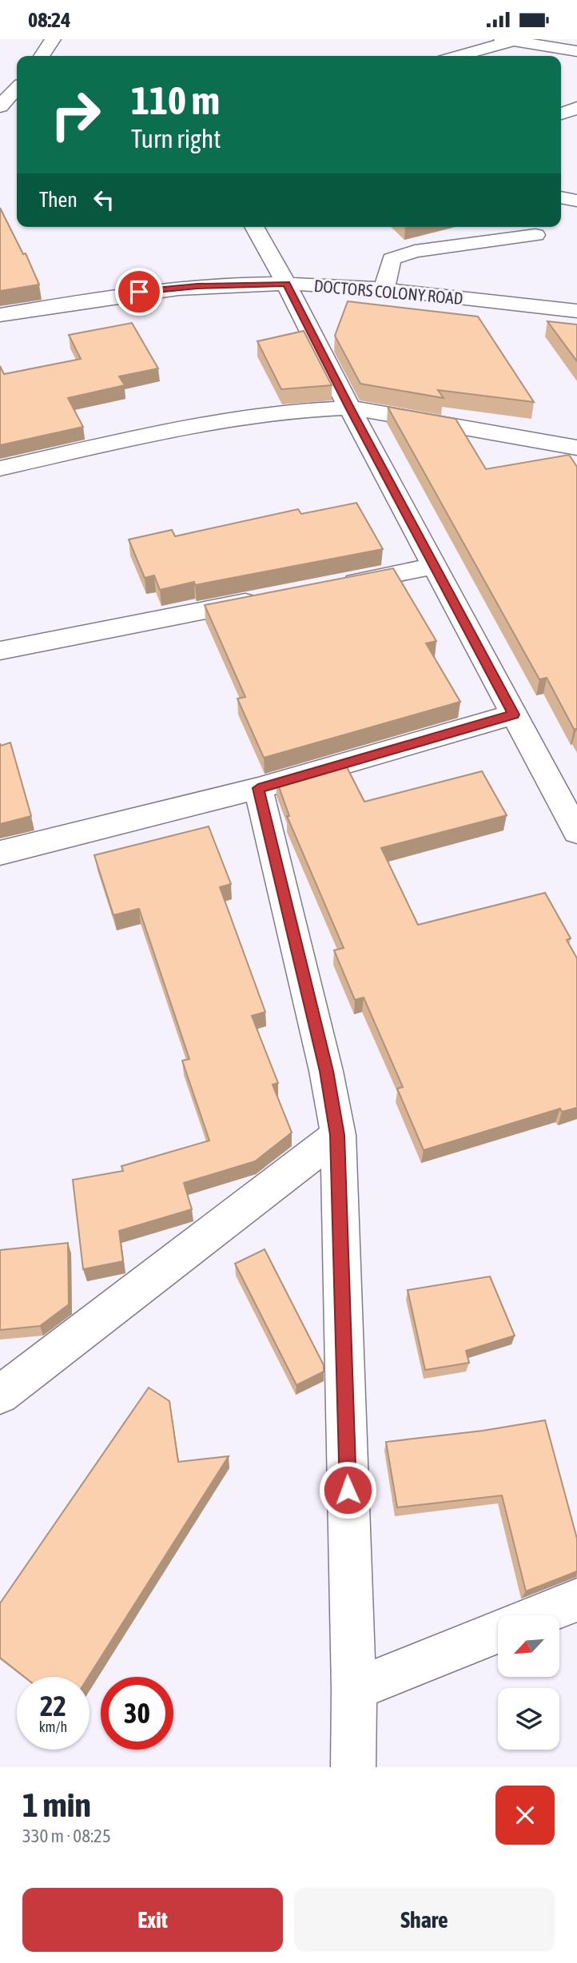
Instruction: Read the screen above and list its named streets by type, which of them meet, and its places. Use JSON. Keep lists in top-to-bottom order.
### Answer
{
  "streets": {
    "street": ["DOCTORS COLONY ROAD"]
  },
  "north": "bottom left",
  "page": {
    "status": "08:24",
    "turn": ["110 m", "Turn right"],
    "then": "Then",
    "speed": "22 km/h",
    "limit": "30",
    "heading": ["1 min", "330 m · 08:25"],
    "buttons": ["Exit", "Share"]
  }
}
